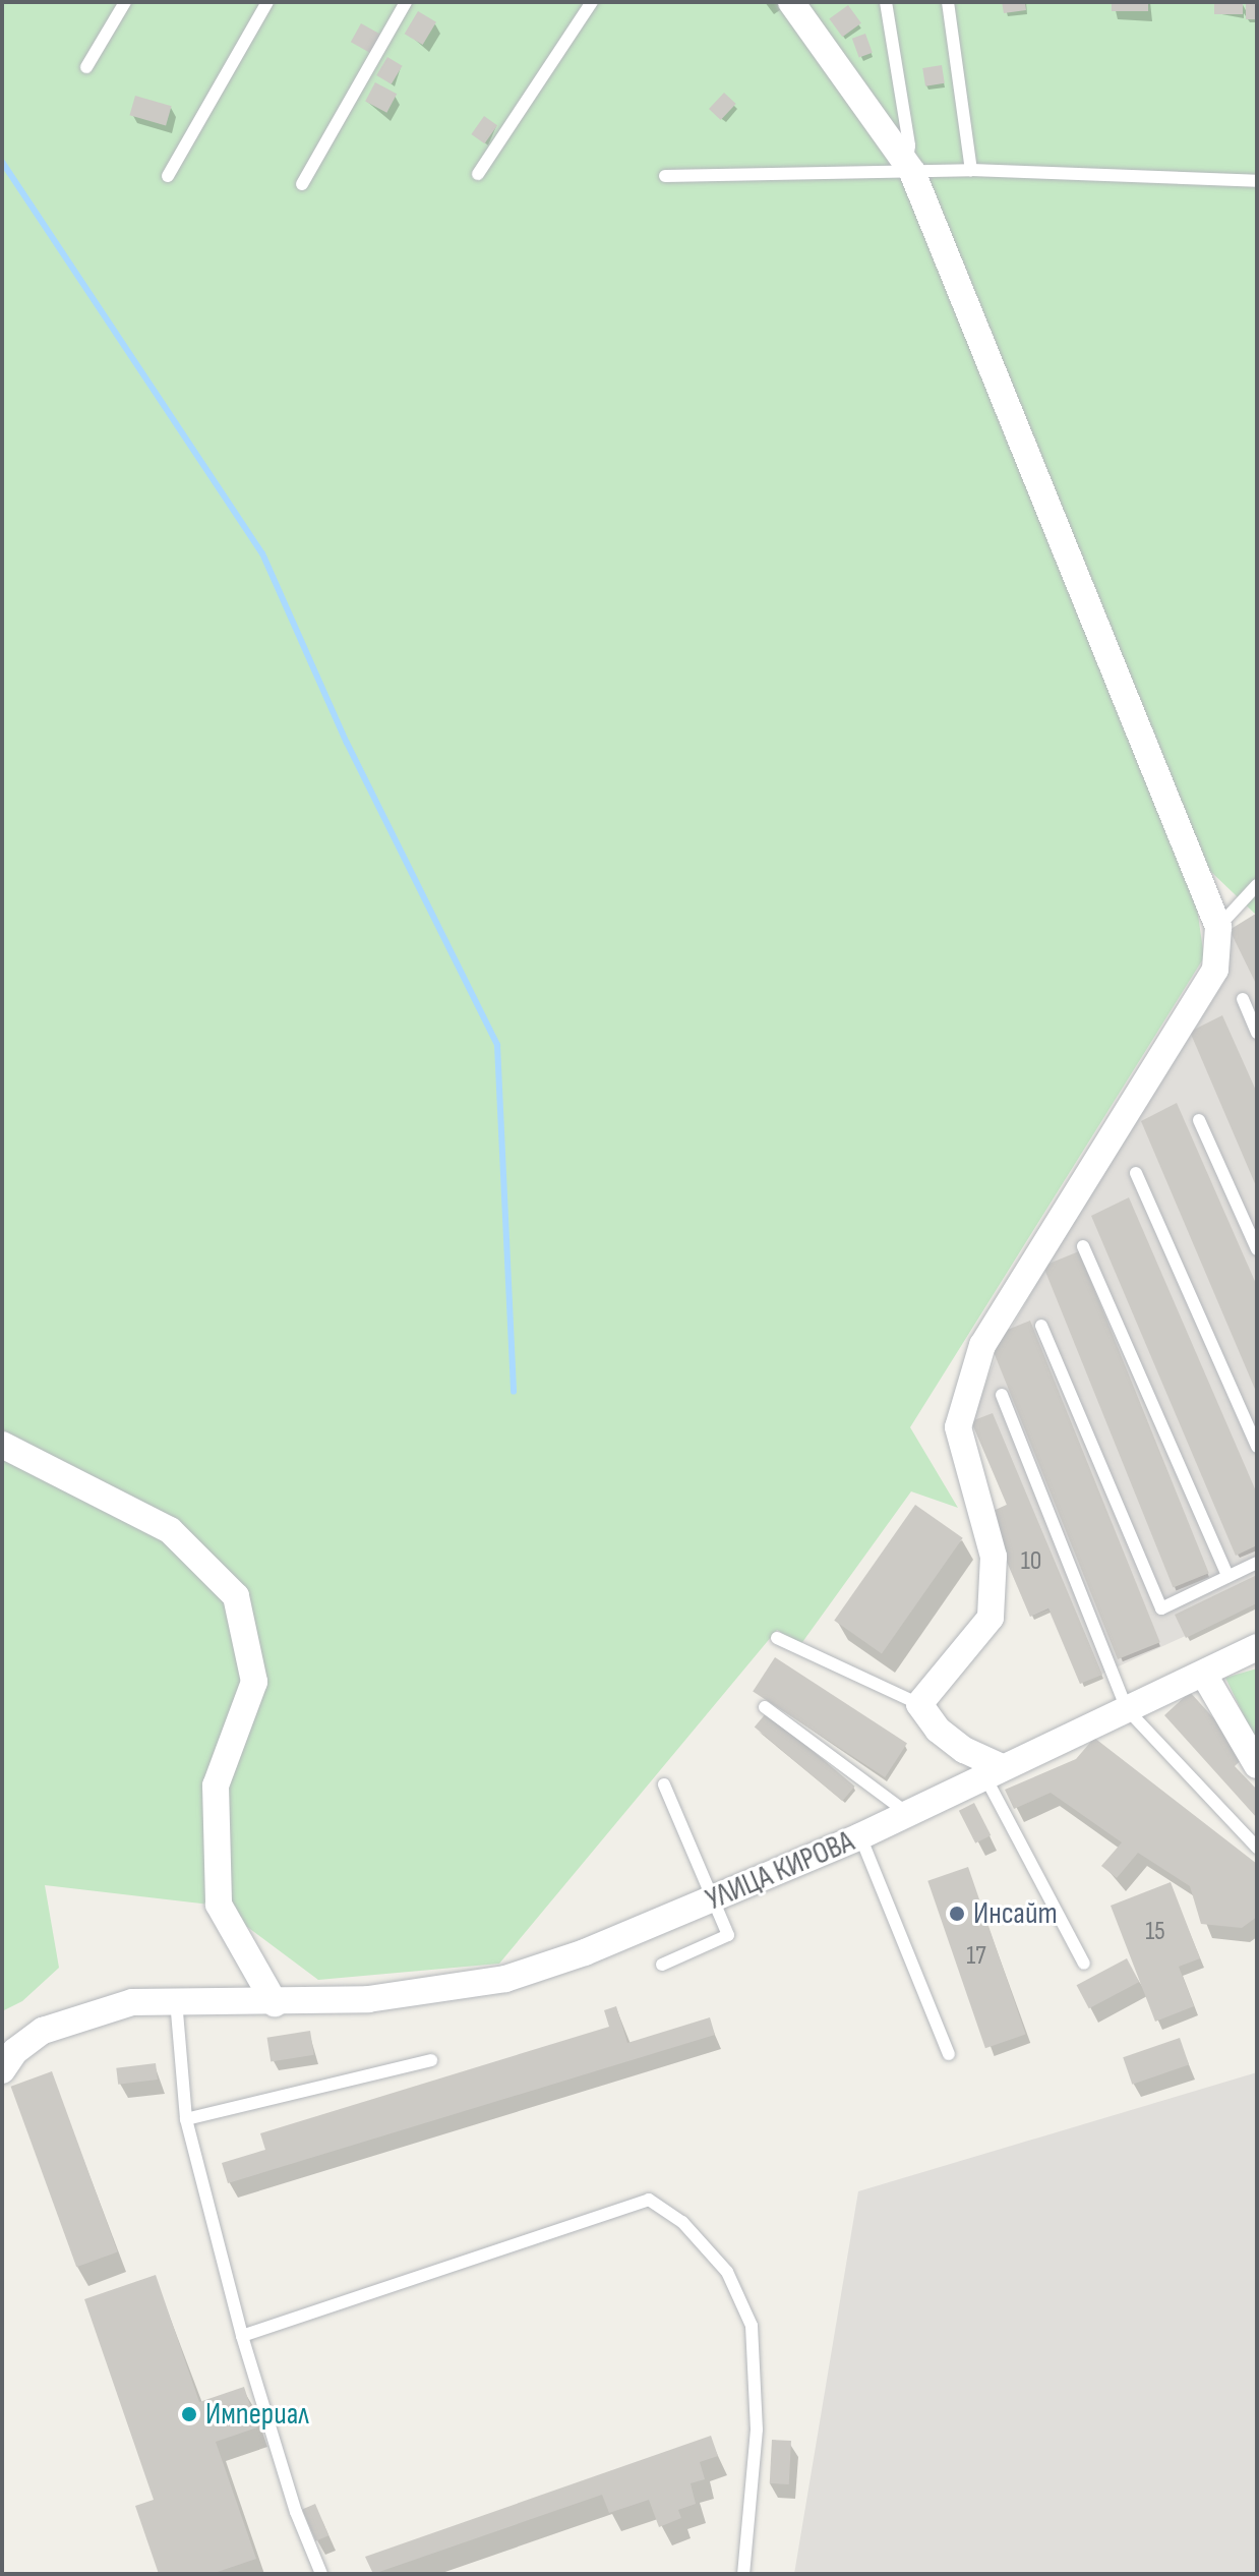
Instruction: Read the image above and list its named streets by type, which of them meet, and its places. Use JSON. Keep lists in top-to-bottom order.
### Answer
{
  "streets": {
    "street": ["УЛИЦА КИРОВА"]
  },
  "places": ["Инсайт", "Империал"],
  "house_numbers": ["10", "15", "17"]
}
